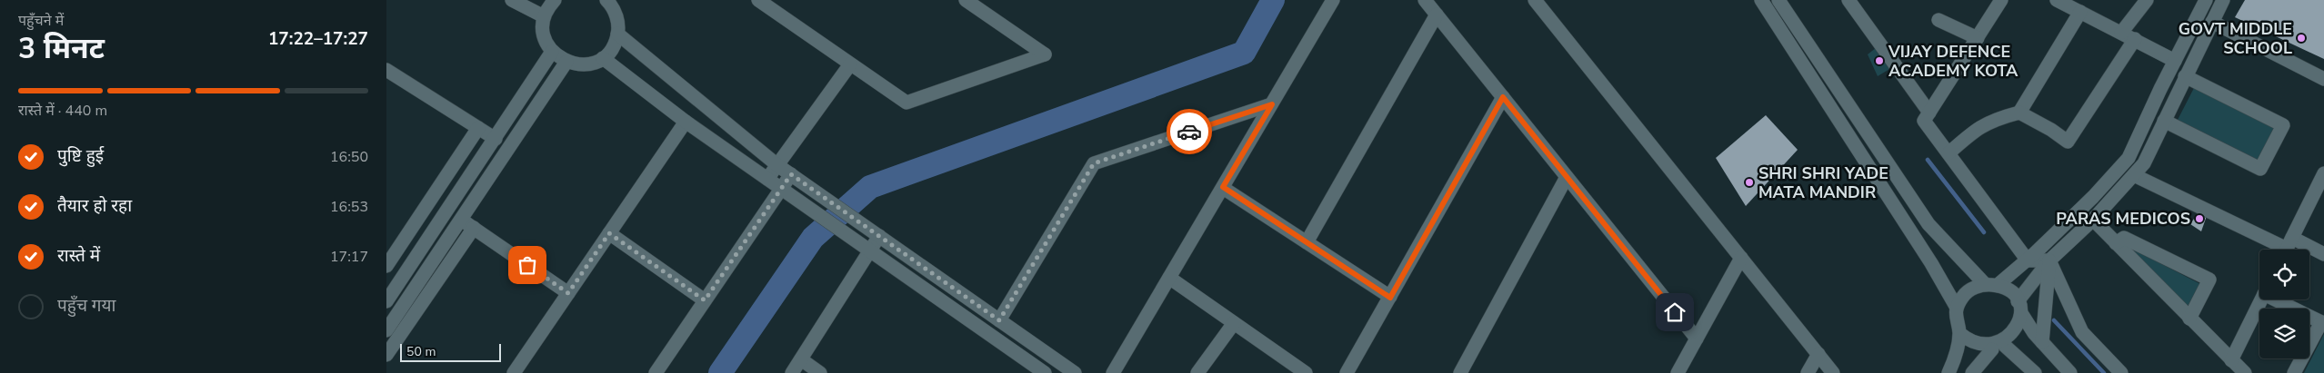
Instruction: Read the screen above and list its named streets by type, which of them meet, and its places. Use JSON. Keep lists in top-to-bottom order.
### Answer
{
  "places": [
    "GOVT MIDDLE SCHOOL",
    "VIJAY DEFENCE ACADEMY KOTA",
    "SHRI SHRI YADE MATA MANDIR",
    "PARAS MEDICOS"
  ],
  "scale_bar": "50 m",
  "page": {
    "heading": ["3 मिनट", "पहुँचने में", "17:22–17:27"],
    "bar": "रास्ते में · 440 m",
    "list": [
      ["पुष्टि हुई", "16:50"],
      ["तैयार हो रहा", "16:53"],
      ["रास्ते में", "17:17"],
      "पहुँच गया"
    ],
    "scale": "50 m"
  }
}
